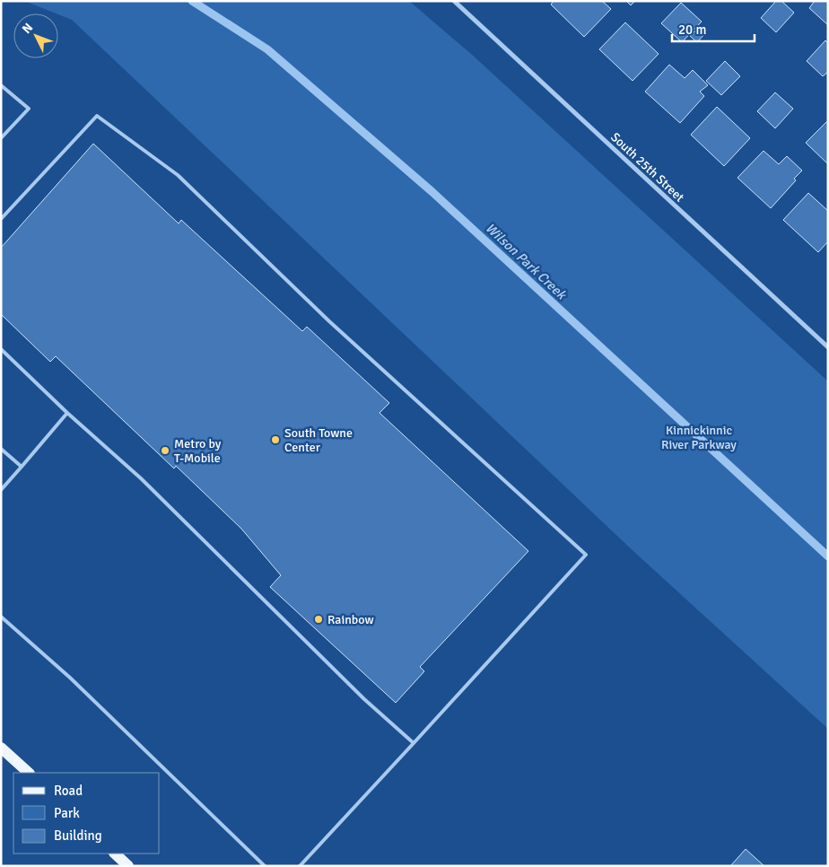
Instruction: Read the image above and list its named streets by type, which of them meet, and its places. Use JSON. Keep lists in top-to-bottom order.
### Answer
{
  "streets": {
    "street": ["South 25th Street"]
  },
  "water": ["Wilson Park Creek"],
  "parks": ["Kinnickinnic River Parkway"],
  "places": ["South Towne Center", "Metro by T-Mobile", "Rainbow"],
  "legend": ["Road", "Park", "Building"],
  "scale_bar": "20 m",
  "north": "top left"
}
